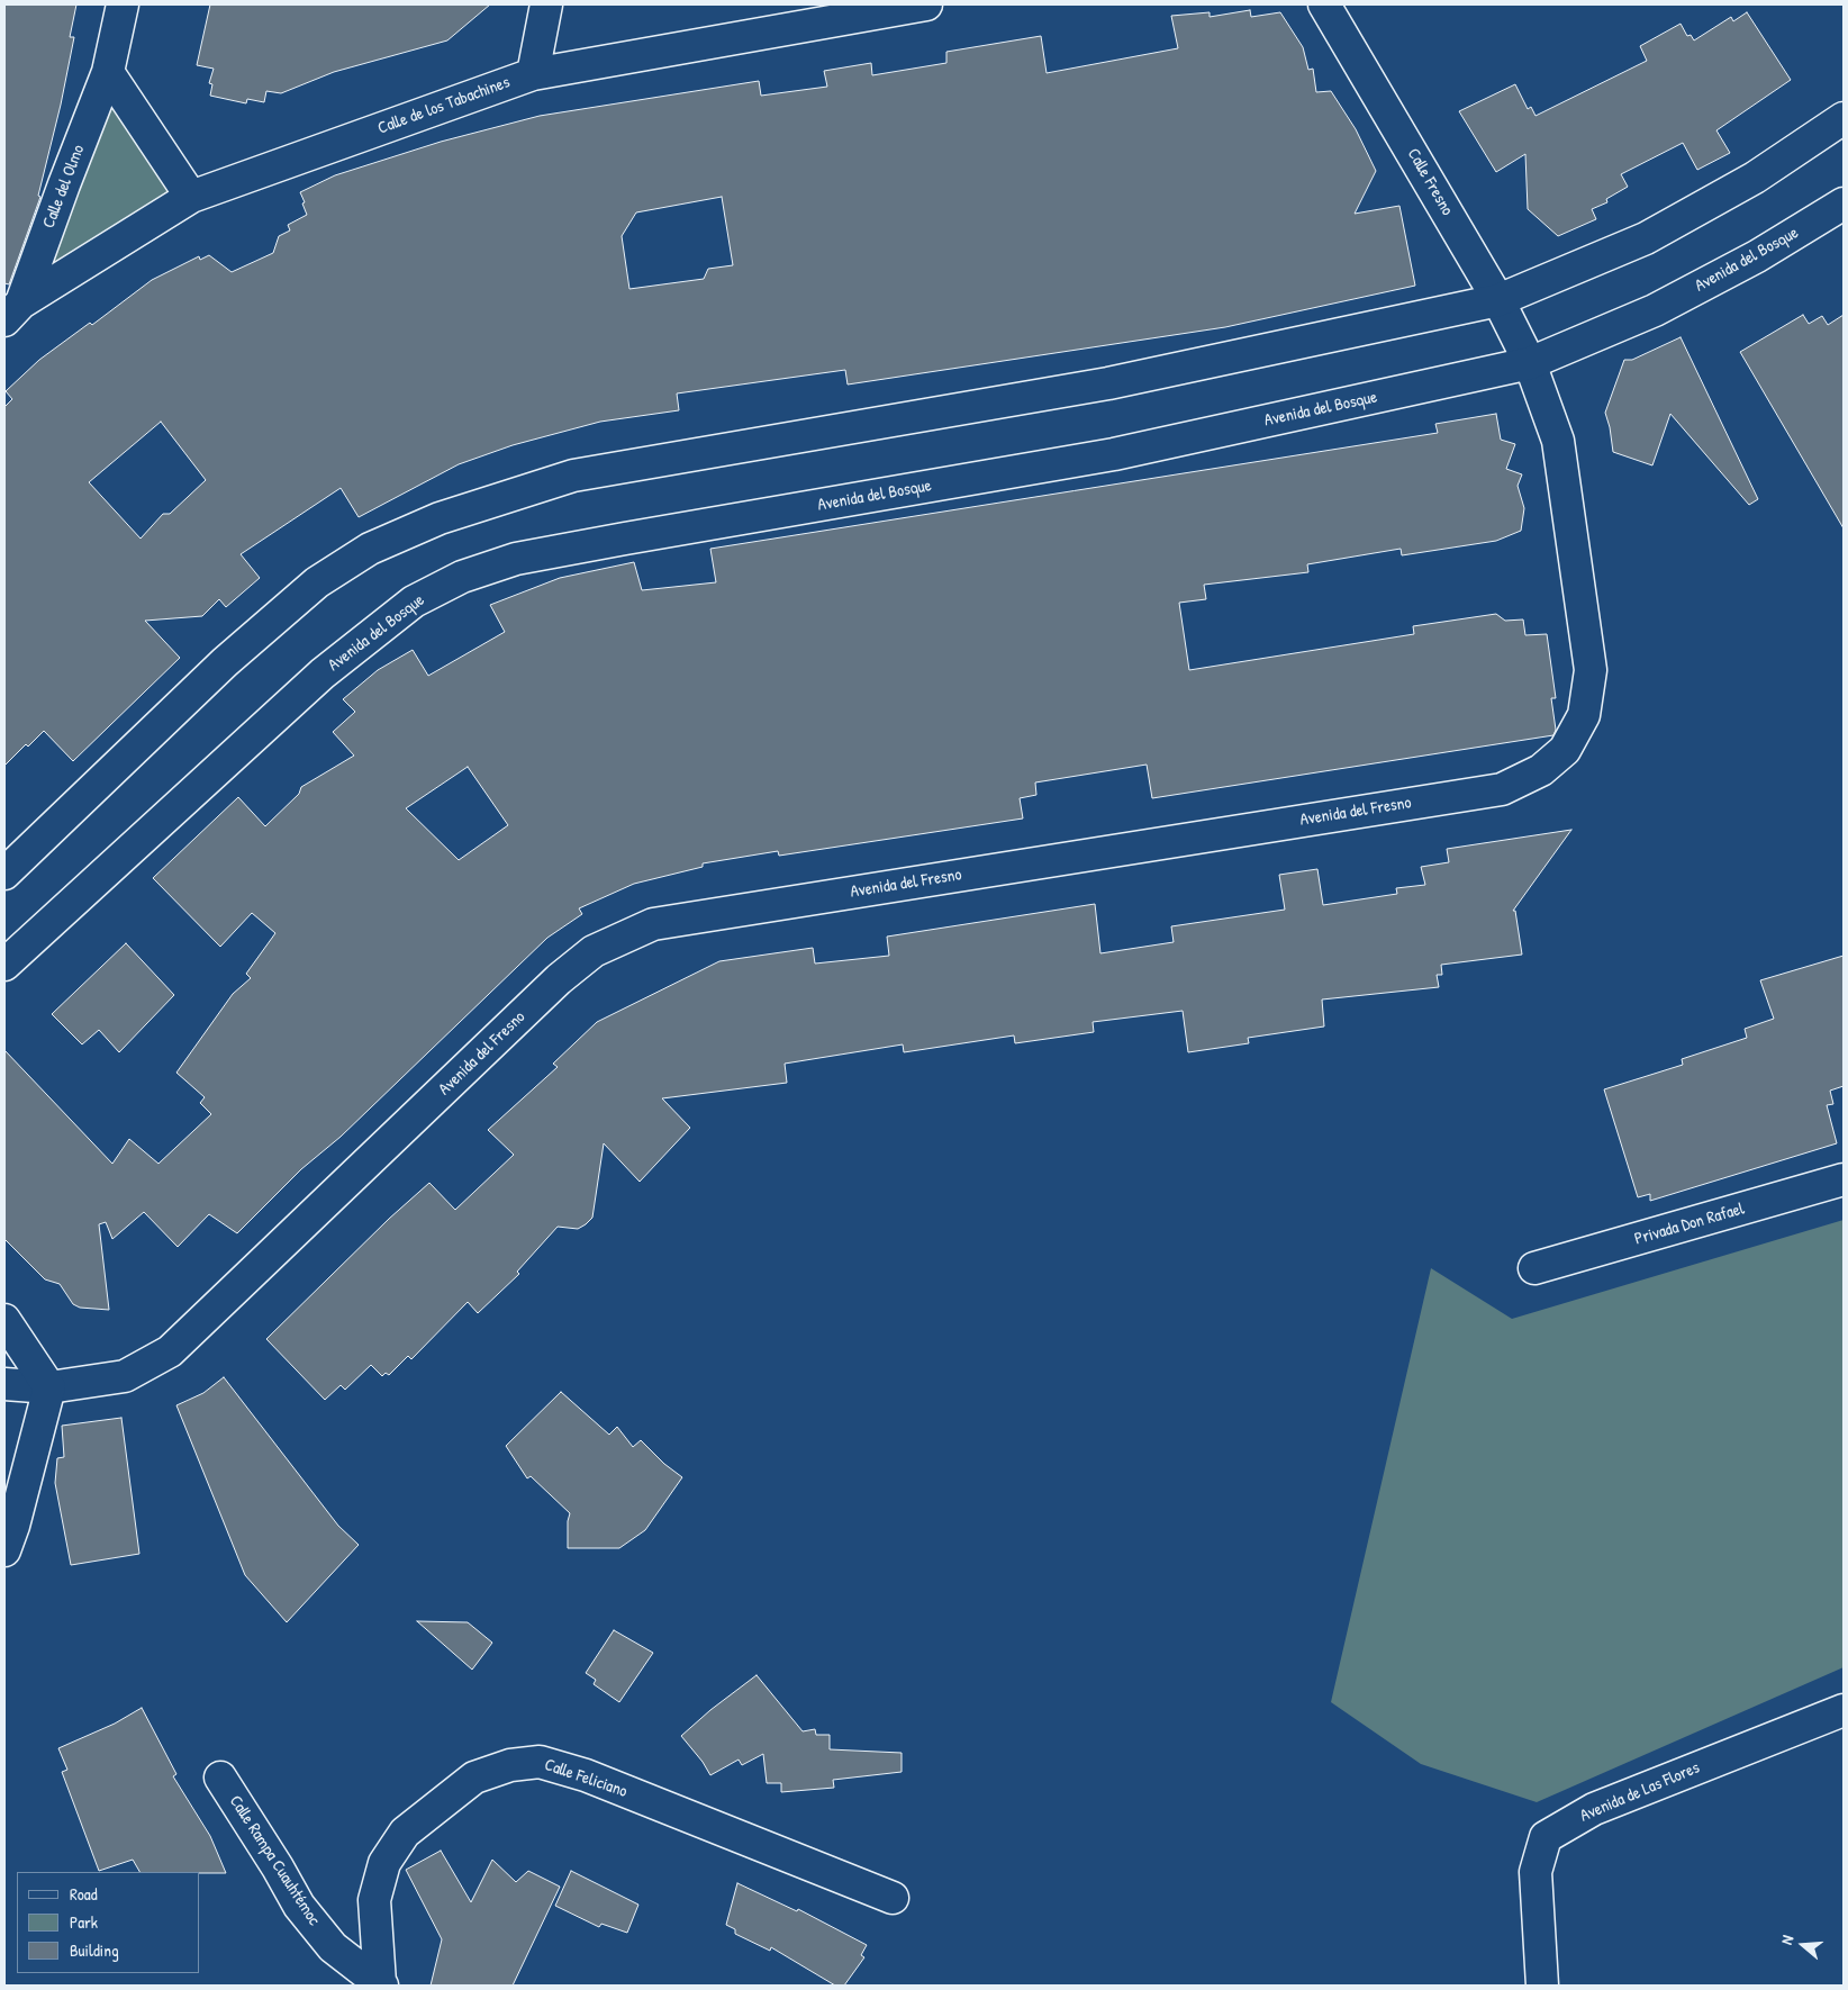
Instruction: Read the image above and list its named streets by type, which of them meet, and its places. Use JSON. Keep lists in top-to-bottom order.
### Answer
{
  "streets": {
    "street": [
      "Calle de los Tabachines",
      "Calle Fresno",
      "Calle del Olmo",
      "Avenida del Bosque",
      "Avenida del Fresno",
      "Privada Don Rafael",
      "Calle Feliciano",
      "Avenida de Las Flores",
      "Calle Rampa Cuauhtémoc"
    ]
  },
  "crossings": [
    ["Calle de los Tabachines", "Calle del Olmo"],
    ["Calle Fresno", "Avenida del Bosque"],
    ["Calle Fresno", "Avenida del Fresno"],
    ["Avenida del Bosque", "Avenida del Fresno"],
    ["Calle Feliciano", "Calle Rampa Cuauhtémoc"]
  ],
  "legend": ["Road", "Park", "Building"],
  "north": "left"
}
